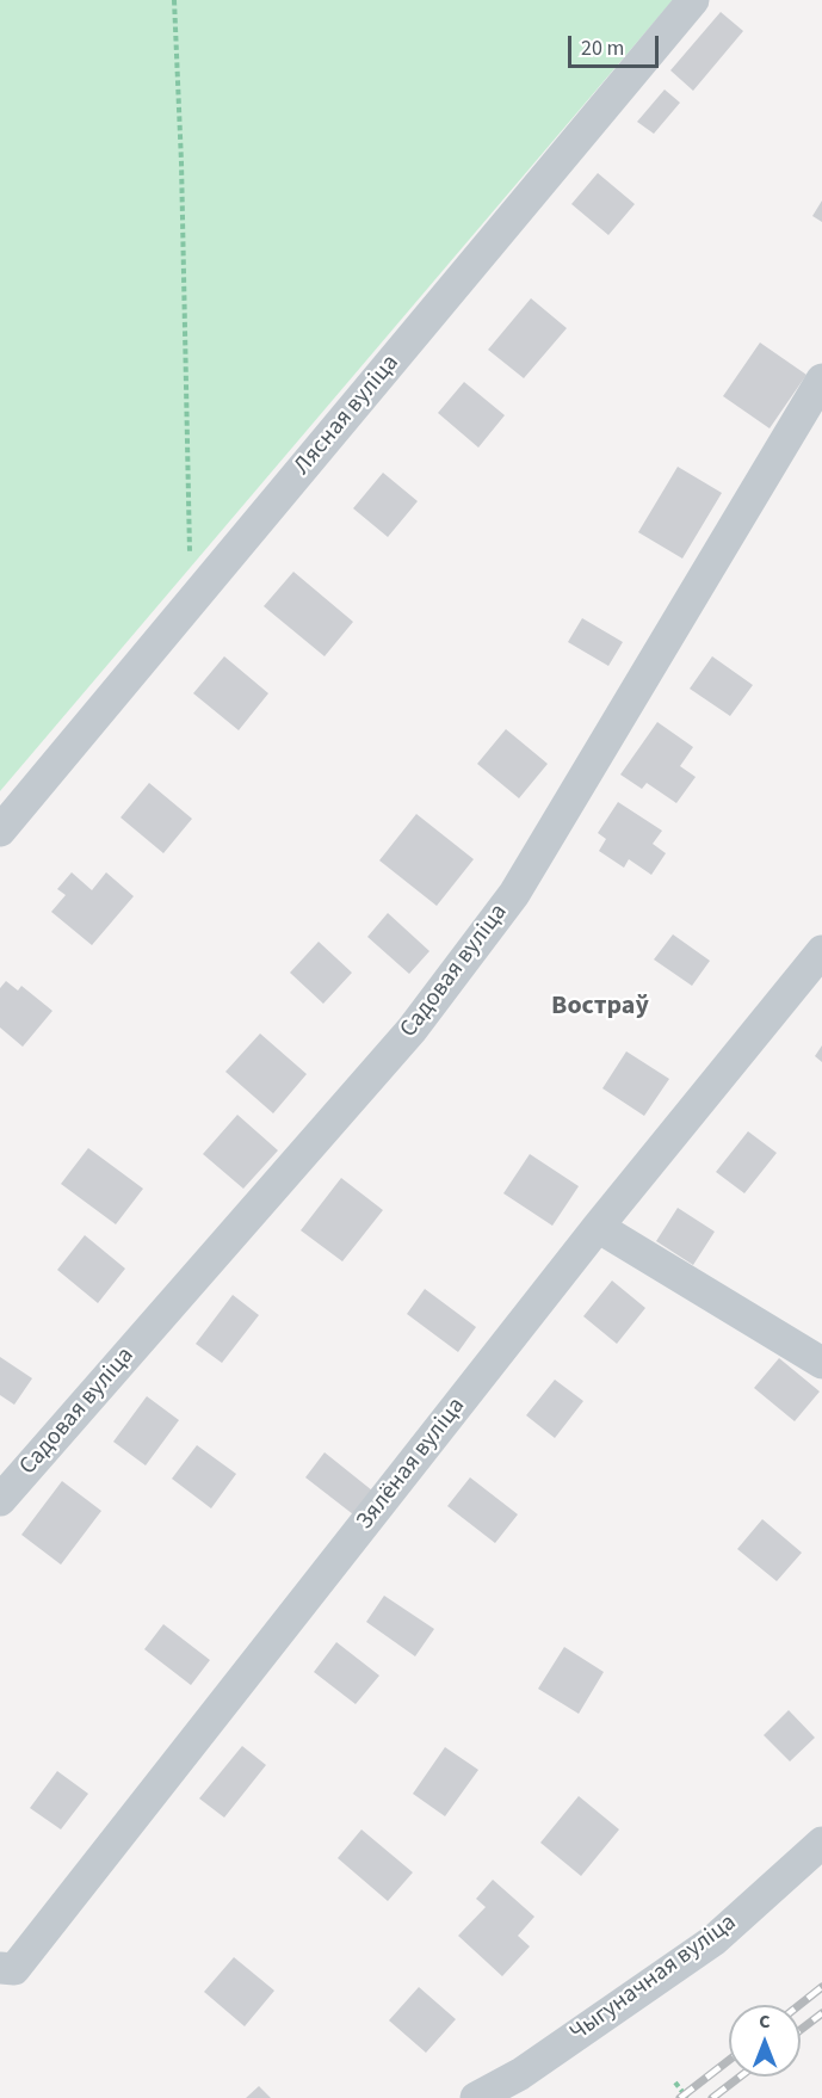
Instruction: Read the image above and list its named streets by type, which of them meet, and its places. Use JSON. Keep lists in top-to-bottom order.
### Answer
{
  "streets": {
    "street": [
      "Лясная вуліца",
      "Садовая вуліца",
      "Зялёная вуліца",
      "Чыгуначная вуліца"
    ]
  },
  "districts": ["Востраў"],
  "scale_bar": "20 m",
  "north": "top"
}
